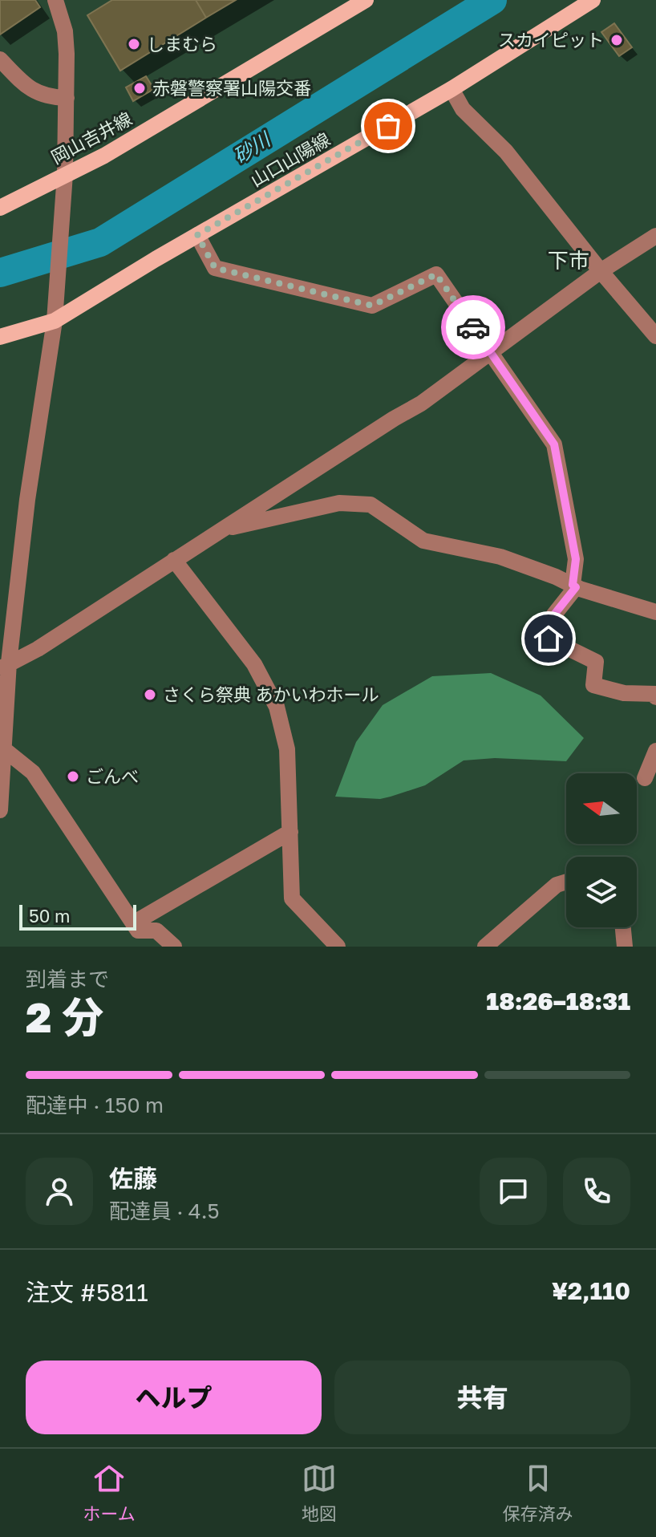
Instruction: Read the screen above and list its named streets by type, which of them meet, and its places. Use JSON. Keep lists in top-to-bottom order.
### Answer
{
  "streets": {
    "main road": ["岡山吉井線", "山口山陽線"]
  },
  "districts": ["下市"],
  "water": ["砂川"],
  "places": [
    "スカイピット",
    "しまむら",
    "赤磐警察署山陽交番",
    "さくら祭典 あかいわホール",
    "ごんべ"
  ],
  "scale_bar": "50 m",
  "north": "left",
  "page": {
    "scale": "50 m",
    "heading": ["2 分", "到着まで", "18:26–18:31"],
    "panel": [
      "佐藤",
      "配達員 · 4.5",
      "注文 #5811",
      "¥2,110"
    ],
    "bar": "配達中 · 150 m",
    "buttons": ["ヘルプ", "共有"],
    "tabs": ["ホーム", "地図", "保存済み"]
  }
}
